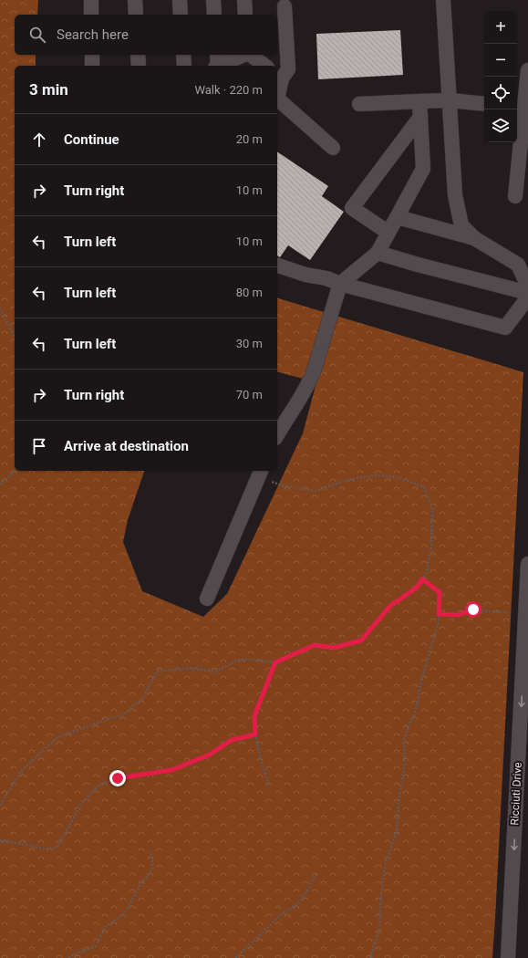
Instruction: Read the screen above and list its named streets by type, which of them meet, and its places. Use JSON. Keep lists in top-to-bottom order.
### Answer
{
  "streets": {
    "street": ["Ricciuti Drive"]
  },
  "one_way": ["Ricciuti Drive"],
  "page": {
    "map_buttons": ["+", "−"],
    "search": "Search here",
    "heading": ["3 min", "Walk · 220 m"],
    "list": [
      ["Continue", "20 m"],
      ["Turn right", "10 m"],
      ["Turn left", "10 m"],
      ["Turn left", "80 m"],
      ["Turn left", "30 m"],
      ["Turn right", "70 m"],
      "Arrive at destination"
    ]
  }
}
